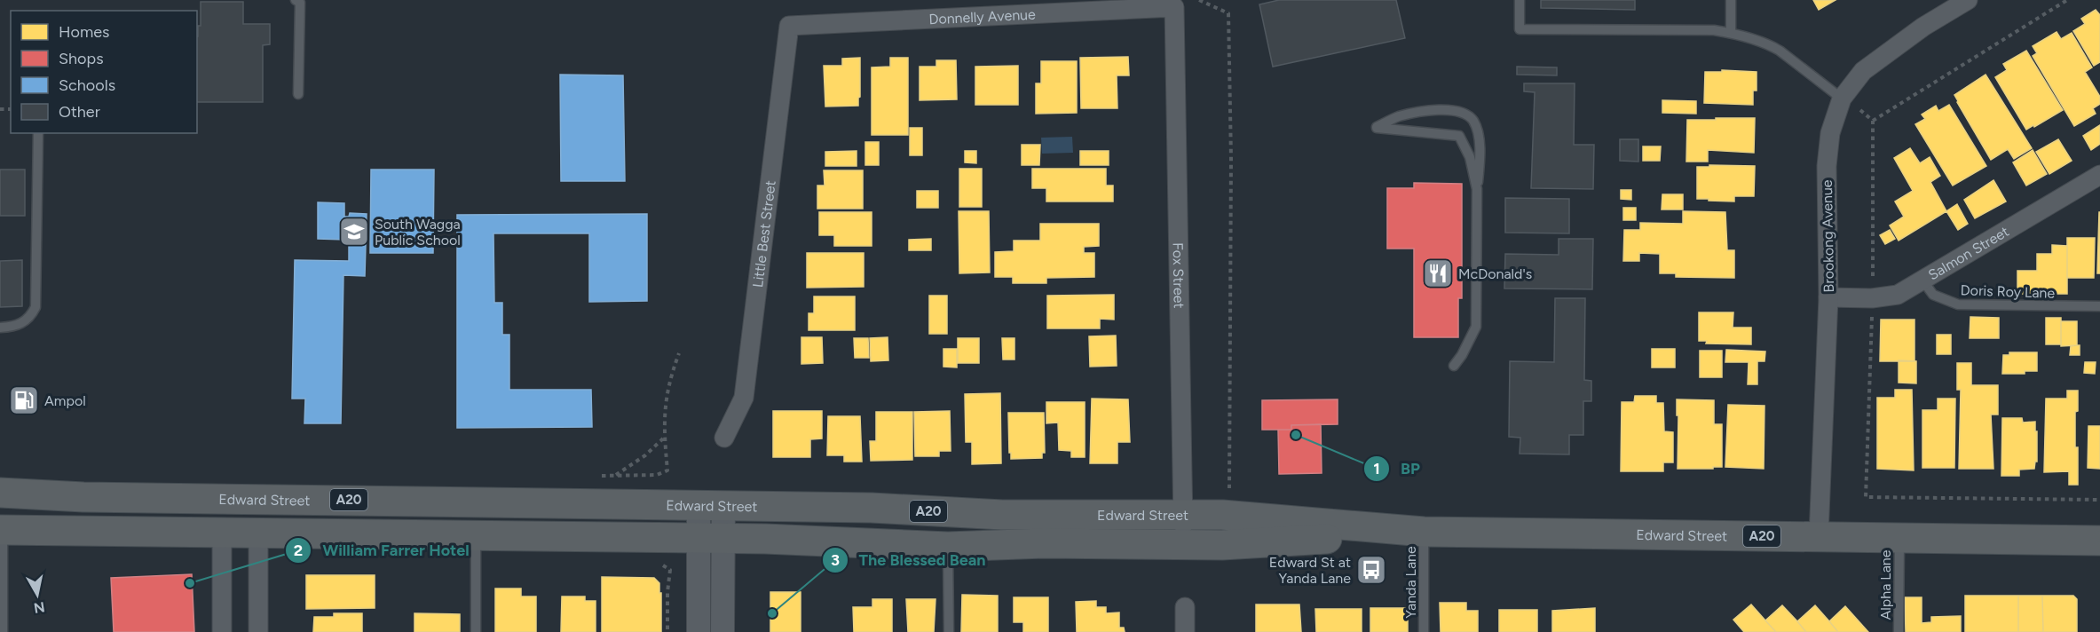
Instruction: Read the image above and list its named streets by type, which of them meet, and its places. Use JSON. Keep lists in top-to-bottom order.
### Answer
{
  "streets": {
    "highway": ["Edward Street", "A20"],
    "street": [
      "Donnelly Avenue",
      "Little Best Street",
      "Brookong Avenue",
      "Salmon Street",
      "Fox Street"
    ],
    "lane": ["Doris Roy Lane", "Yanda Lane", "Alpha Lane"]
  },
  "crossings": [
    ["Donnelly Avenue", "Little Best Street"],
    ["Donnelly Avenue", "Fox Street"],
    ["Brookong Avenue", "Salmon Street"],
    ["Brookong Avenue", "Edward Street"],
    ["Salmon Street", "Doris Roy Lane"],
    ["Fox Street", "Edward Street"],
    ["Edward Street", "Yanda Lane"],
    ["Edward Street", "Alpha Lane"]
  ],
  "places": {
    "school or university": ["South Wagga Public School"],
    "restaurant": ["McDonald's"],
    "fuel station": ["Ampol"],
    "other": ["BP", "William Farrer Hotel", "The Blessed Bean"],
    "bus stop": ["Edward St at Yanda Lane"]
  },
  "legend": [
    "Homes",
    "Shops",
    "Schools",
    "Other"
  ],
  "north": "bottom"
}
